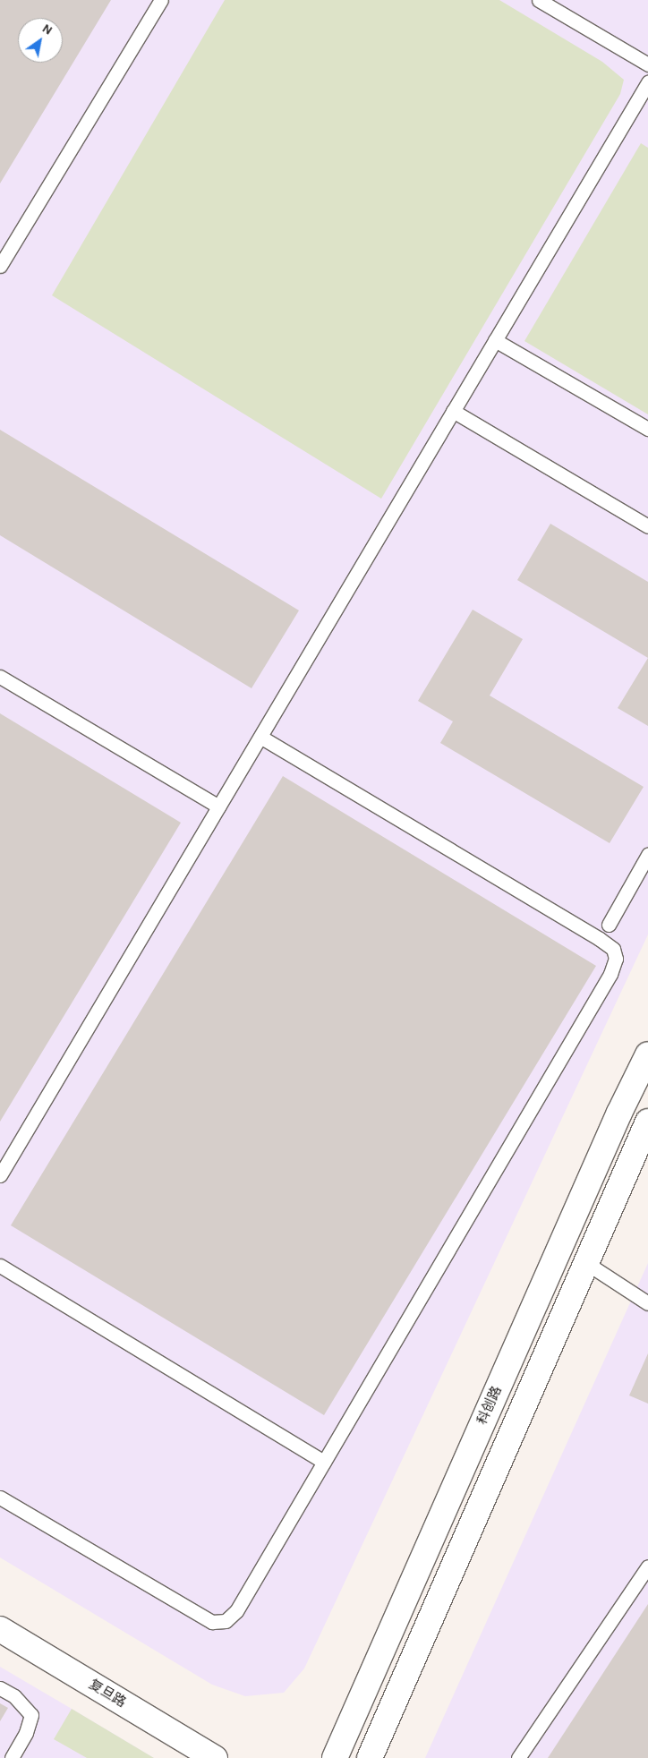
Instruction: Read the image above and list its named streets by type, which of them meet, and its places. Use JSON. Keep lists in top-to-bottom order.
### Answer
{
  "streets": {
    "street": ["科创路", "复旦路"]
  },
  "north": "top right"
}
